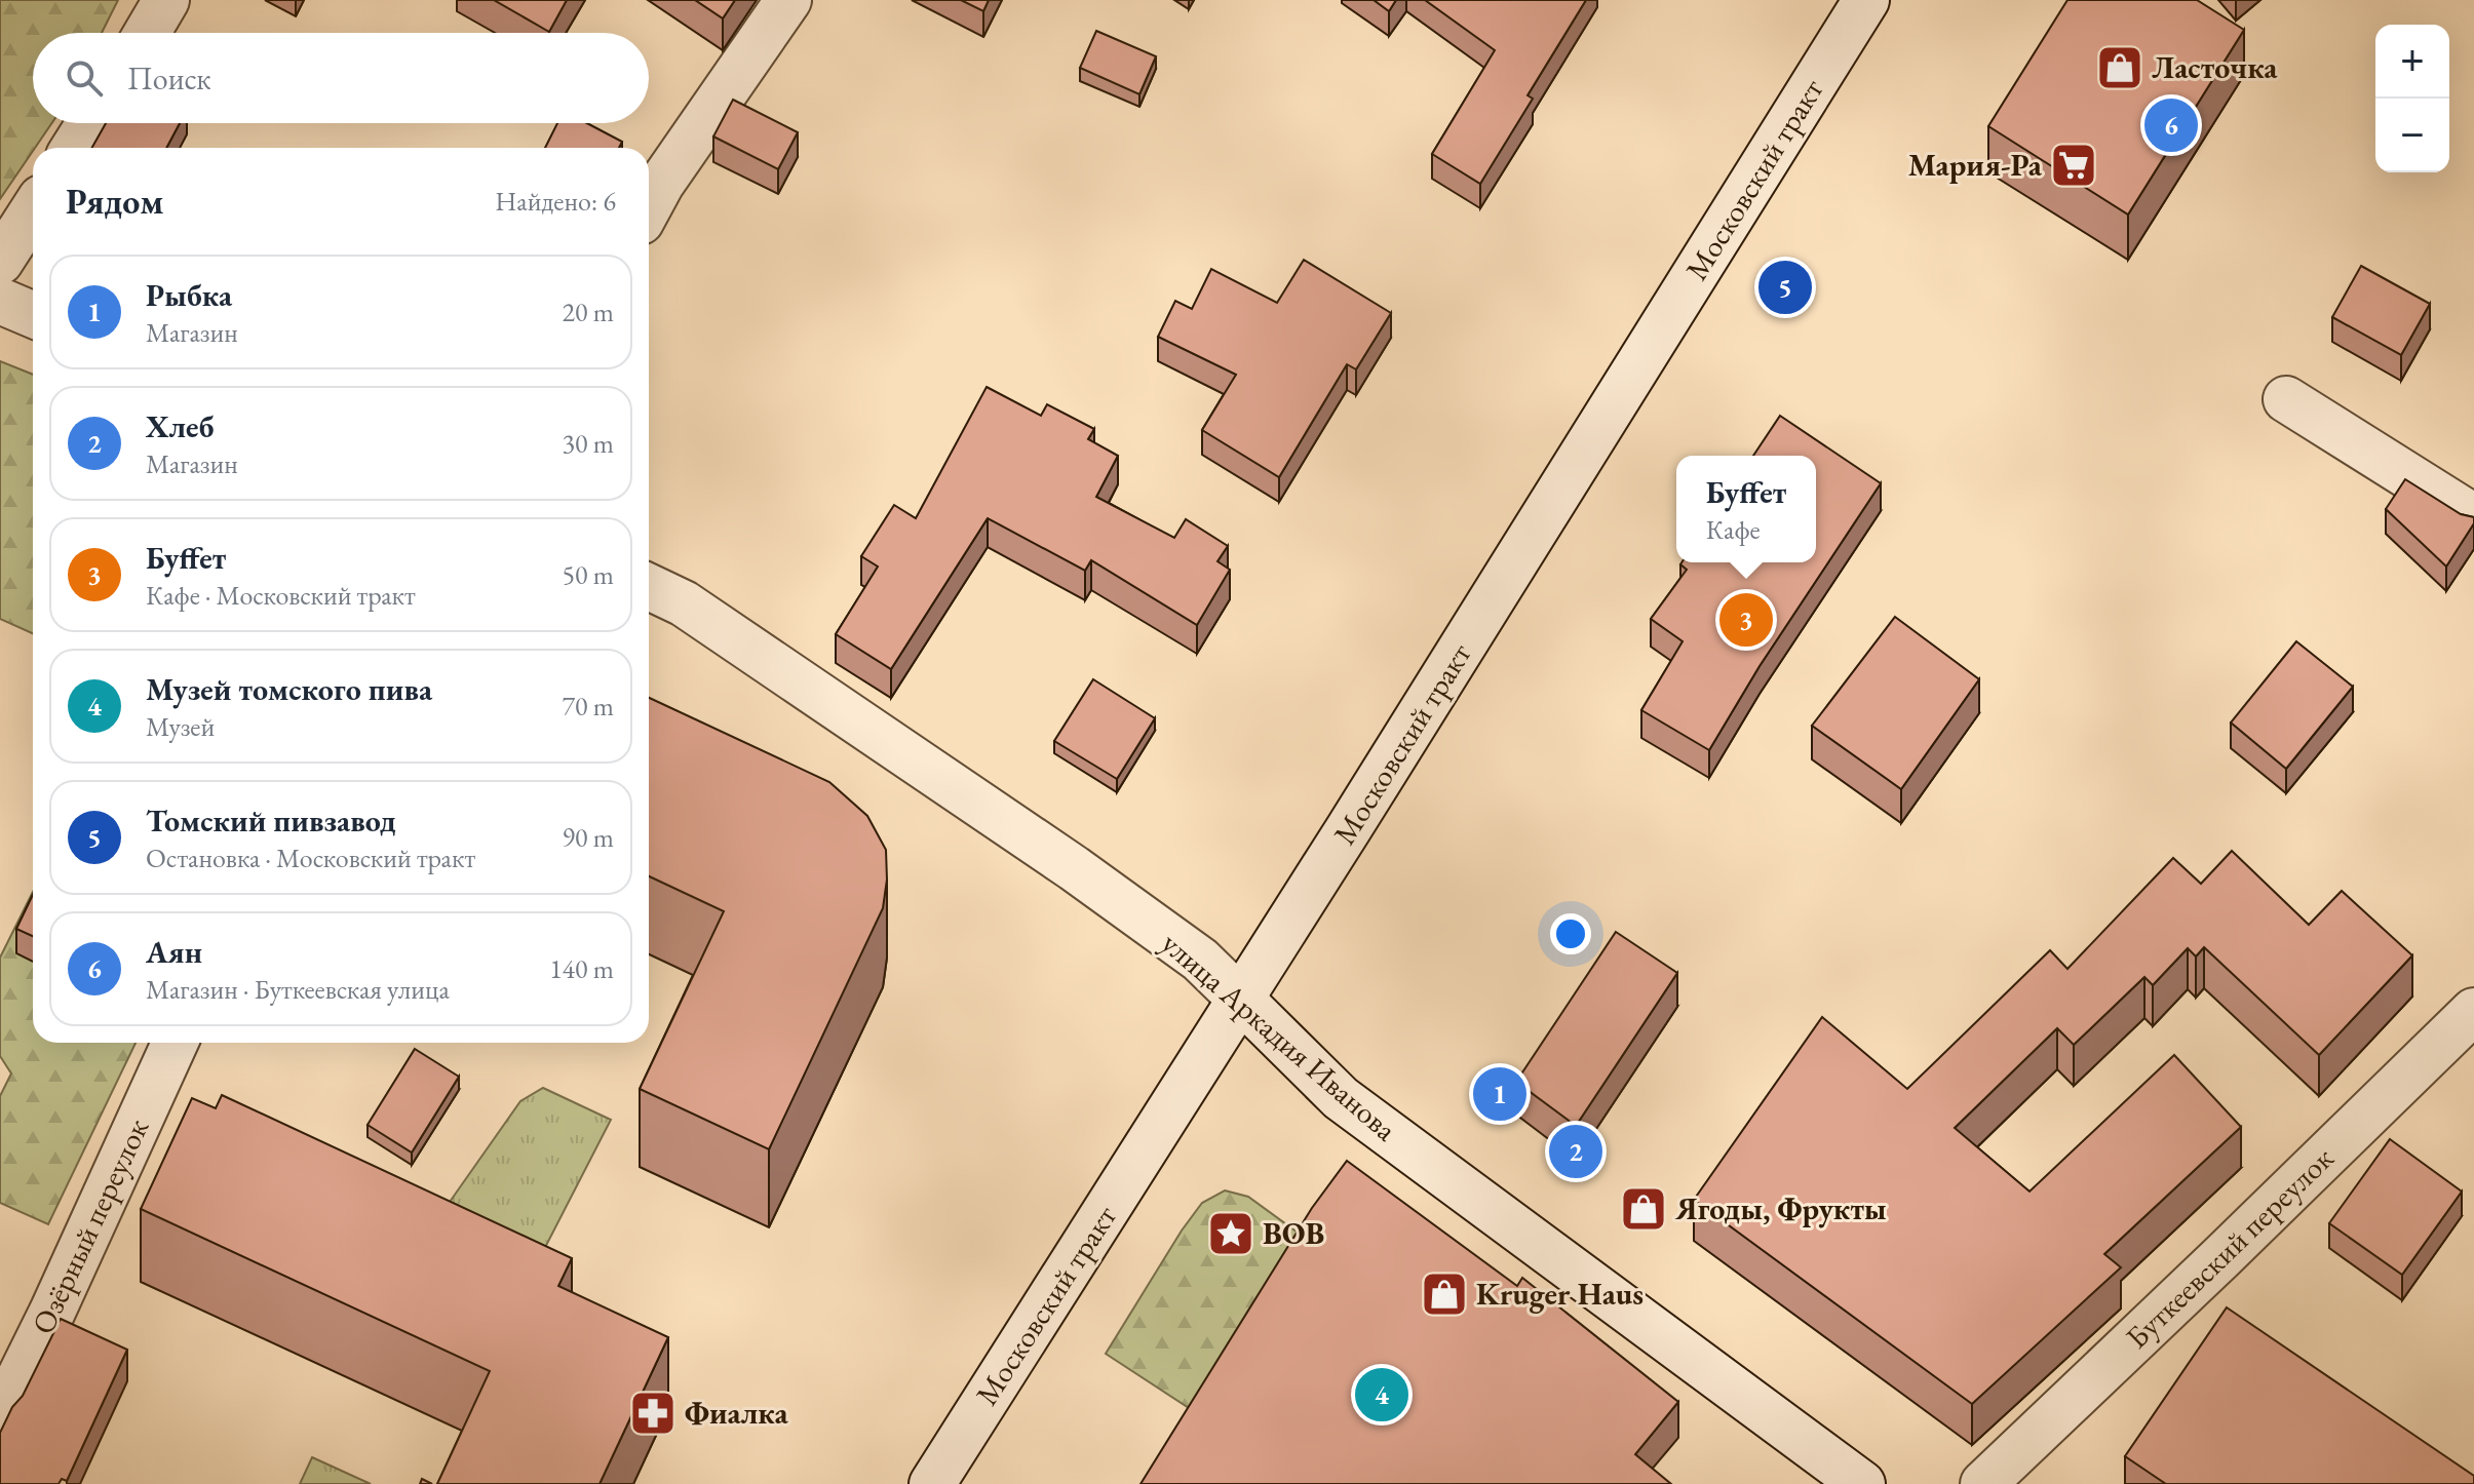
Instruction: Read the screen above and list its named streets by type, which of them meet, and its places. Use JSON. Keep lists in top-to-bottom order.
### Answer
{
  "streets": {
    "street": [
      "Московский тракт",
      "улица Аркадия Иванова",
      "Озёрный переулок",
      "Буткеевский переулок"
    ]
  },
  "crossings": [
    ["Московский тракт", "улица Аркадия Иванова"]
  ],
  "places": {
    "shop": ["Ласточка", "Ягоды, Фрукты", "Kruger Haus"],
    "supermarket": ["Мария-Ра"],
    "place": ["ВОВ"],
    "pharmacy": ["Фиалка"]
  },
  "page": {
    "map_buttons": ["+", "−"],
    "search": "Поиск",
    "pins": [
      "6",
      "5",
      "3",
      "1",
      "2",
      "4"
    ],
    "heading": ["Рядом", "Найдено: 6"],
    "list": [
      {
        "mark": "1",
        "name": "Рыбка",
        "note": "Магазин",
        "value": "20 m"
      },
      {
        "mark": "2",
        "name": "Хлеб",
        "note": "Магазин",
        "value": "30 m"
      },
      {
        "mark": "3",
        "name": "Буffет",
        "note": "Кафе · Московский тракт",
        "value": "50 m"
      },
      {
        "mark": "4",
        "name": "Музей томского пива",
        "note": "Музей",
        "value": "70 m"
      },
      {
        "mark": "5",
        "name": "Томский пивзавод",
        "note": "Остановка · Московский тракт",
        "value": "90 m"
      },
      {
        "mark": "6",
        "name": "Аян",
        "note": "Магазин · Буткеевская улица",
        "value": "140 m"
      }
    ],
    "popup": ["Буffет", "Кафе"]
  }
}
